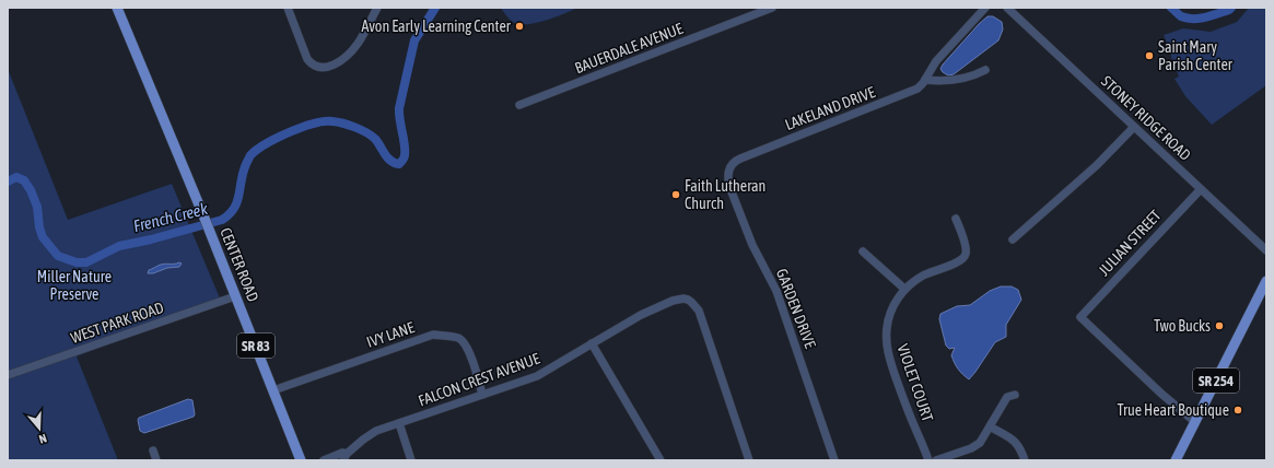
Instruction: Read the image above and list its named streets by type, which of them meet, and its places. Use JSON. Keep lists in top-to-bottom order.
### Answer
{
  "streets": {
    "main road": ["CENTER ROAD", "SR 83", "SR 254"],
    "street": [
      "BAUERDALE AVENUE",
      "LAKELAND DRIVE",
      "STONEY RIDGE ROAD",
      "JULIAN STREET",
      "GARDEN DRIVE",
      "WEST PARK ROAD",
      "IVY LANE",
      "FALCON CREST AVENUE",
      "VIOLET COURT"
    ]
  },
  "crossings": [
    ["LAKELAND DRIVE", "GARDEN DRIVE"],
    ["STONEY RIDGE ROAD", "JULIAN STREET"],
    ["JULIAN STREET", "SR 254"],
    ["CENTER ROAD", "WEST PARK ROAD"],
    ["CENTER ROAD", "IVY LANE"],
    ["IVY LANE", "FALCON CREST AVENUE"]
  ],
  "water": ["French Creek"],
  "parks": ["Miller Nature Preserve"],
  "places": [
    "Avon Early Learning Center",
    "Saint Mary Parish Center",
    "Faith Lutheran Church",
    "Two Bucks",
    "True Heart Boutique"
  ],
  "north": "bottom"
}
